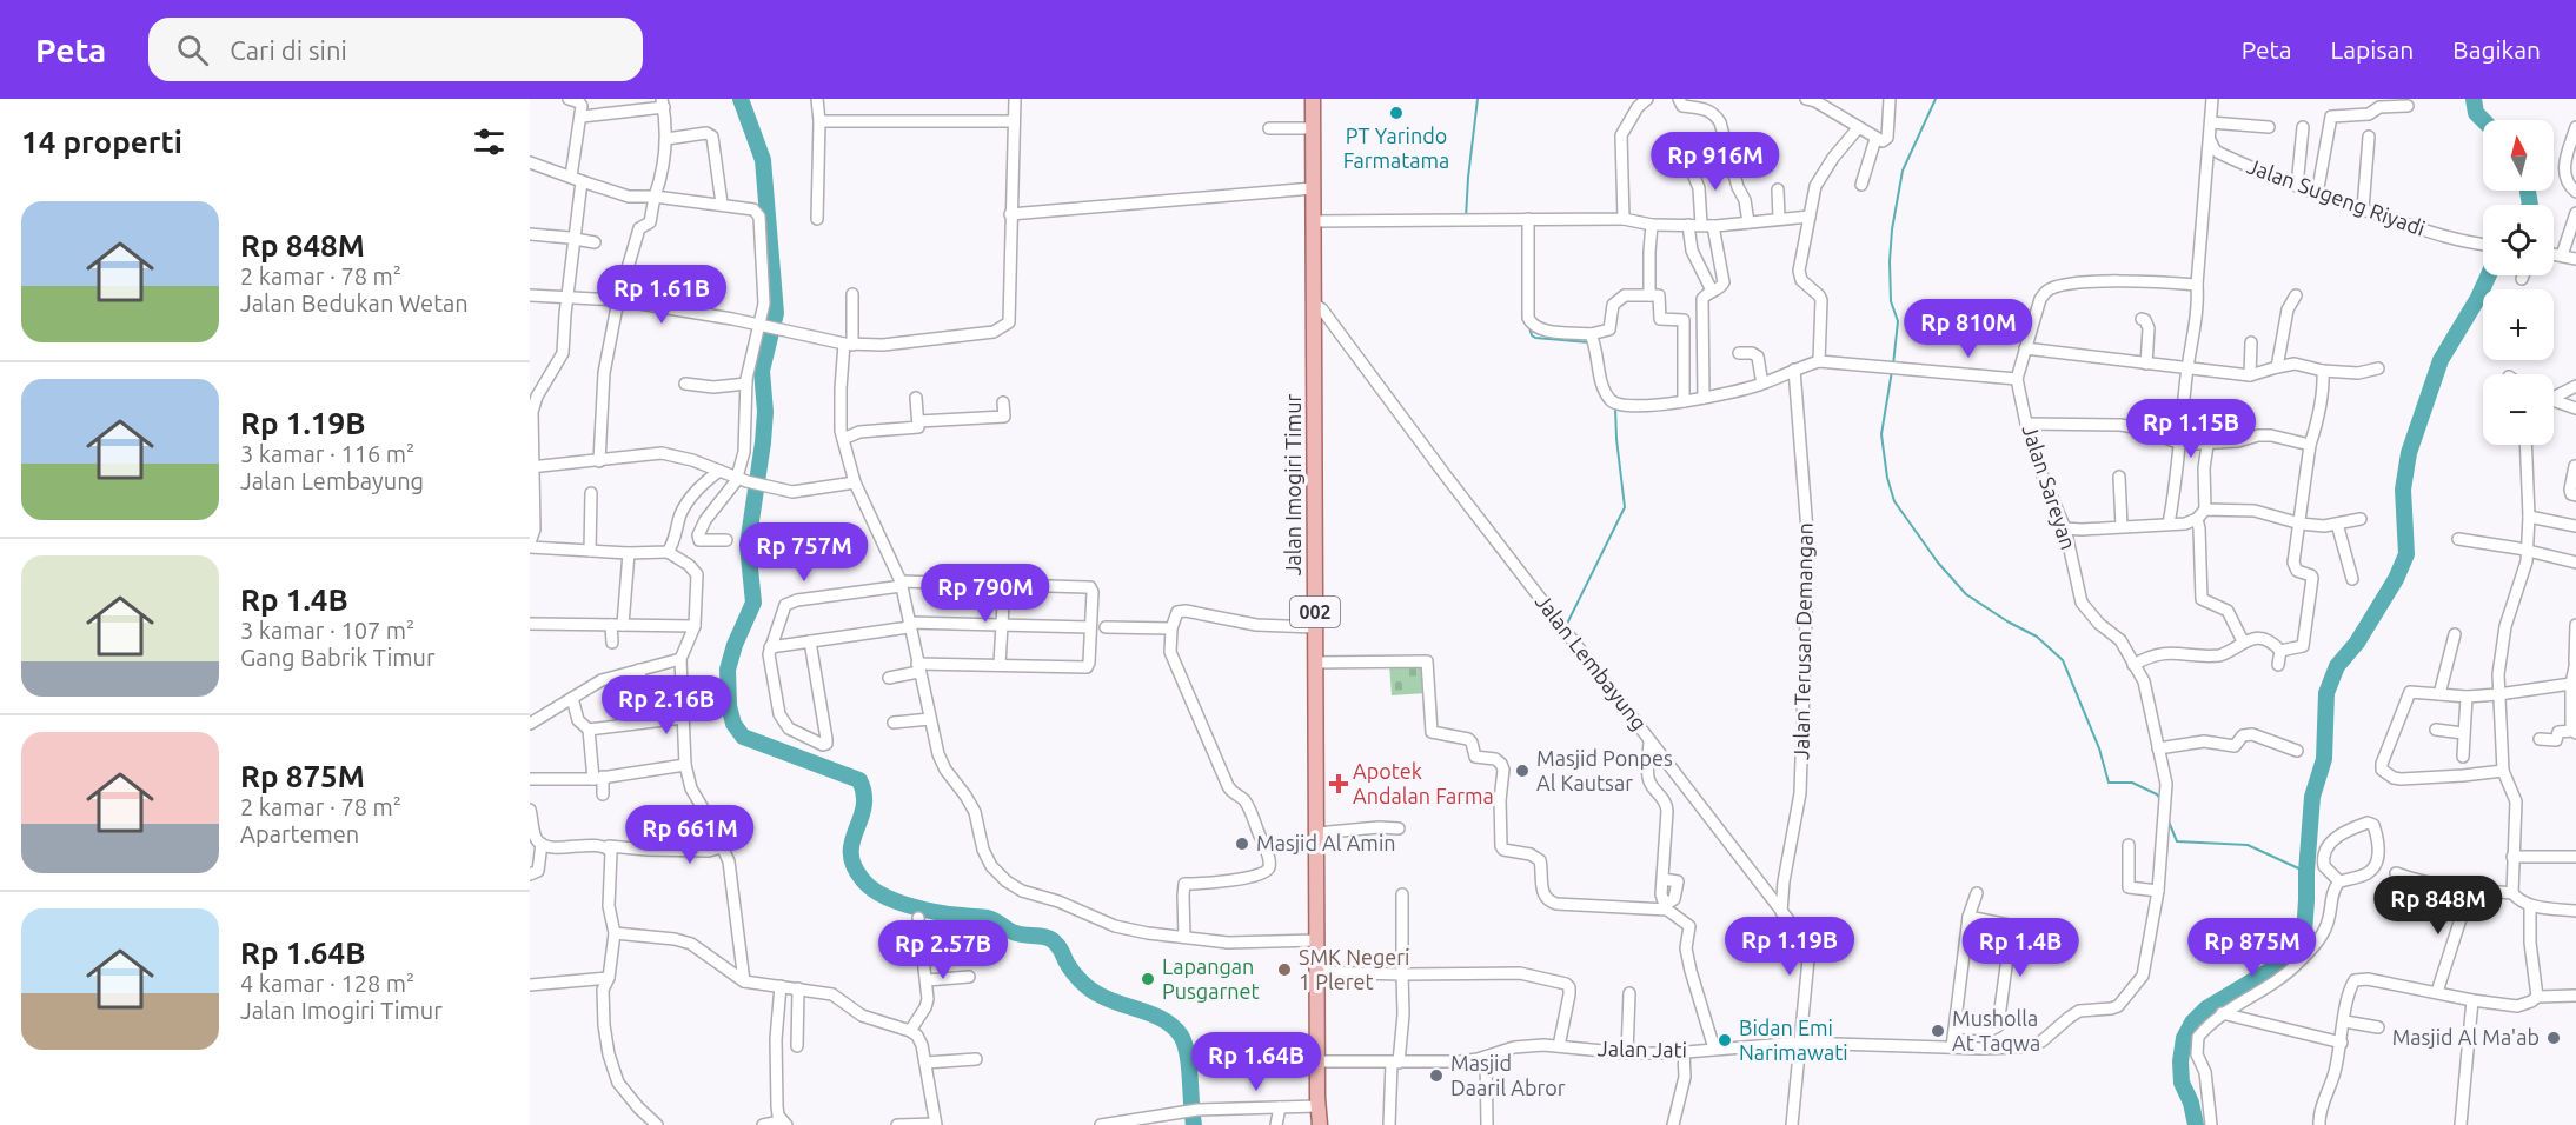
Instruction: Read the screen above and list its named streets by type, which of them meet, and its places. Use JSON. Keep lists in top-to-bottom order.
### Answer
{
  "streets": {
    "main road": ["Jalan Imogiri Timur", "002"],
    "street": [
      "Jalan Sugeng Riyadi",
      "Jalan Sareyan",
      "Jalan Terusan Demangan",
      "Jalan Lembayung",
      "Jalan Jati"
    ]
  },
  "crossings": [
    ["Jalan Imogiri Timur", "Jalan Lembayung"],
    ["Jalan Imogiri Timur", "Jalan Jati"],
    ["Jalan Sareyan", "Jalan Jati"],
    ["Jalan Terusan Demangan", "Jalan Lembayung"],
    ["Jalan Lembayung", "Jalan Jati"]
  ],
  "places": {
    "other": [
      "PT Yarindo Farmatama",
      "Masjid Ponpes Al Kautsar",
      "Masjid Al Amin",
      "SMK Negeri 1 Pleret",
      "Lapangan Pusgarnet",
      "Musholla At Taqwa",
      "Masjid Al Ma'ab",
      "Bidan Emi Narimawati",
      "Masjid Daaril Abror"
    ],
    "health": ["Apotek Andalan Farma"]
  },
  "north": "top",
  "page": {
    "header": "Peta",
    "search": "Cari di sini",
    "nav": ["Peta", "Lapisan", "Bagikan"],
    "heading": "14 properti",
    "map_buttons": ["+", "−"],
    "price": [
      "Rp 916M",
      "Rp 1.61B",
      "Rp 810M",
      "Rp 1.15B",
      "Rp 757M",
      "Rp 790M",
      "Rp 2.16B",
      "Rp 661M",
      "Rp 848M",
      "Rp 1.19B",
      "Rp 1.4B",
      "Rp 875M",
      "Rp 2.57B",
      "Rp 1.64B"
    ],
    "list": [
      {
        "name": "Rp 848M",
        "note": "2 kamar · 78 m² · Jalan Bedukan Wetan"
      },
      {
        "name": "Rp 1.19B",
        "note": "3 kamar · 116 m² · Jalan Lembayung"
      },
      {
        "name": "Rp 1.4B",
        "note": "3 kamar · 107 m² · Gang Babrik Timur"
      },
      {
        "name": "Rp 875M",
        "note": "2 kamar · 78 m² · Apartemen"
      },
      {
        "name": "Rp 1.64B",
        "note": "4 kamar · 128 m² · Jalan Imogiri Timur"
      }
    ]
  }
}
